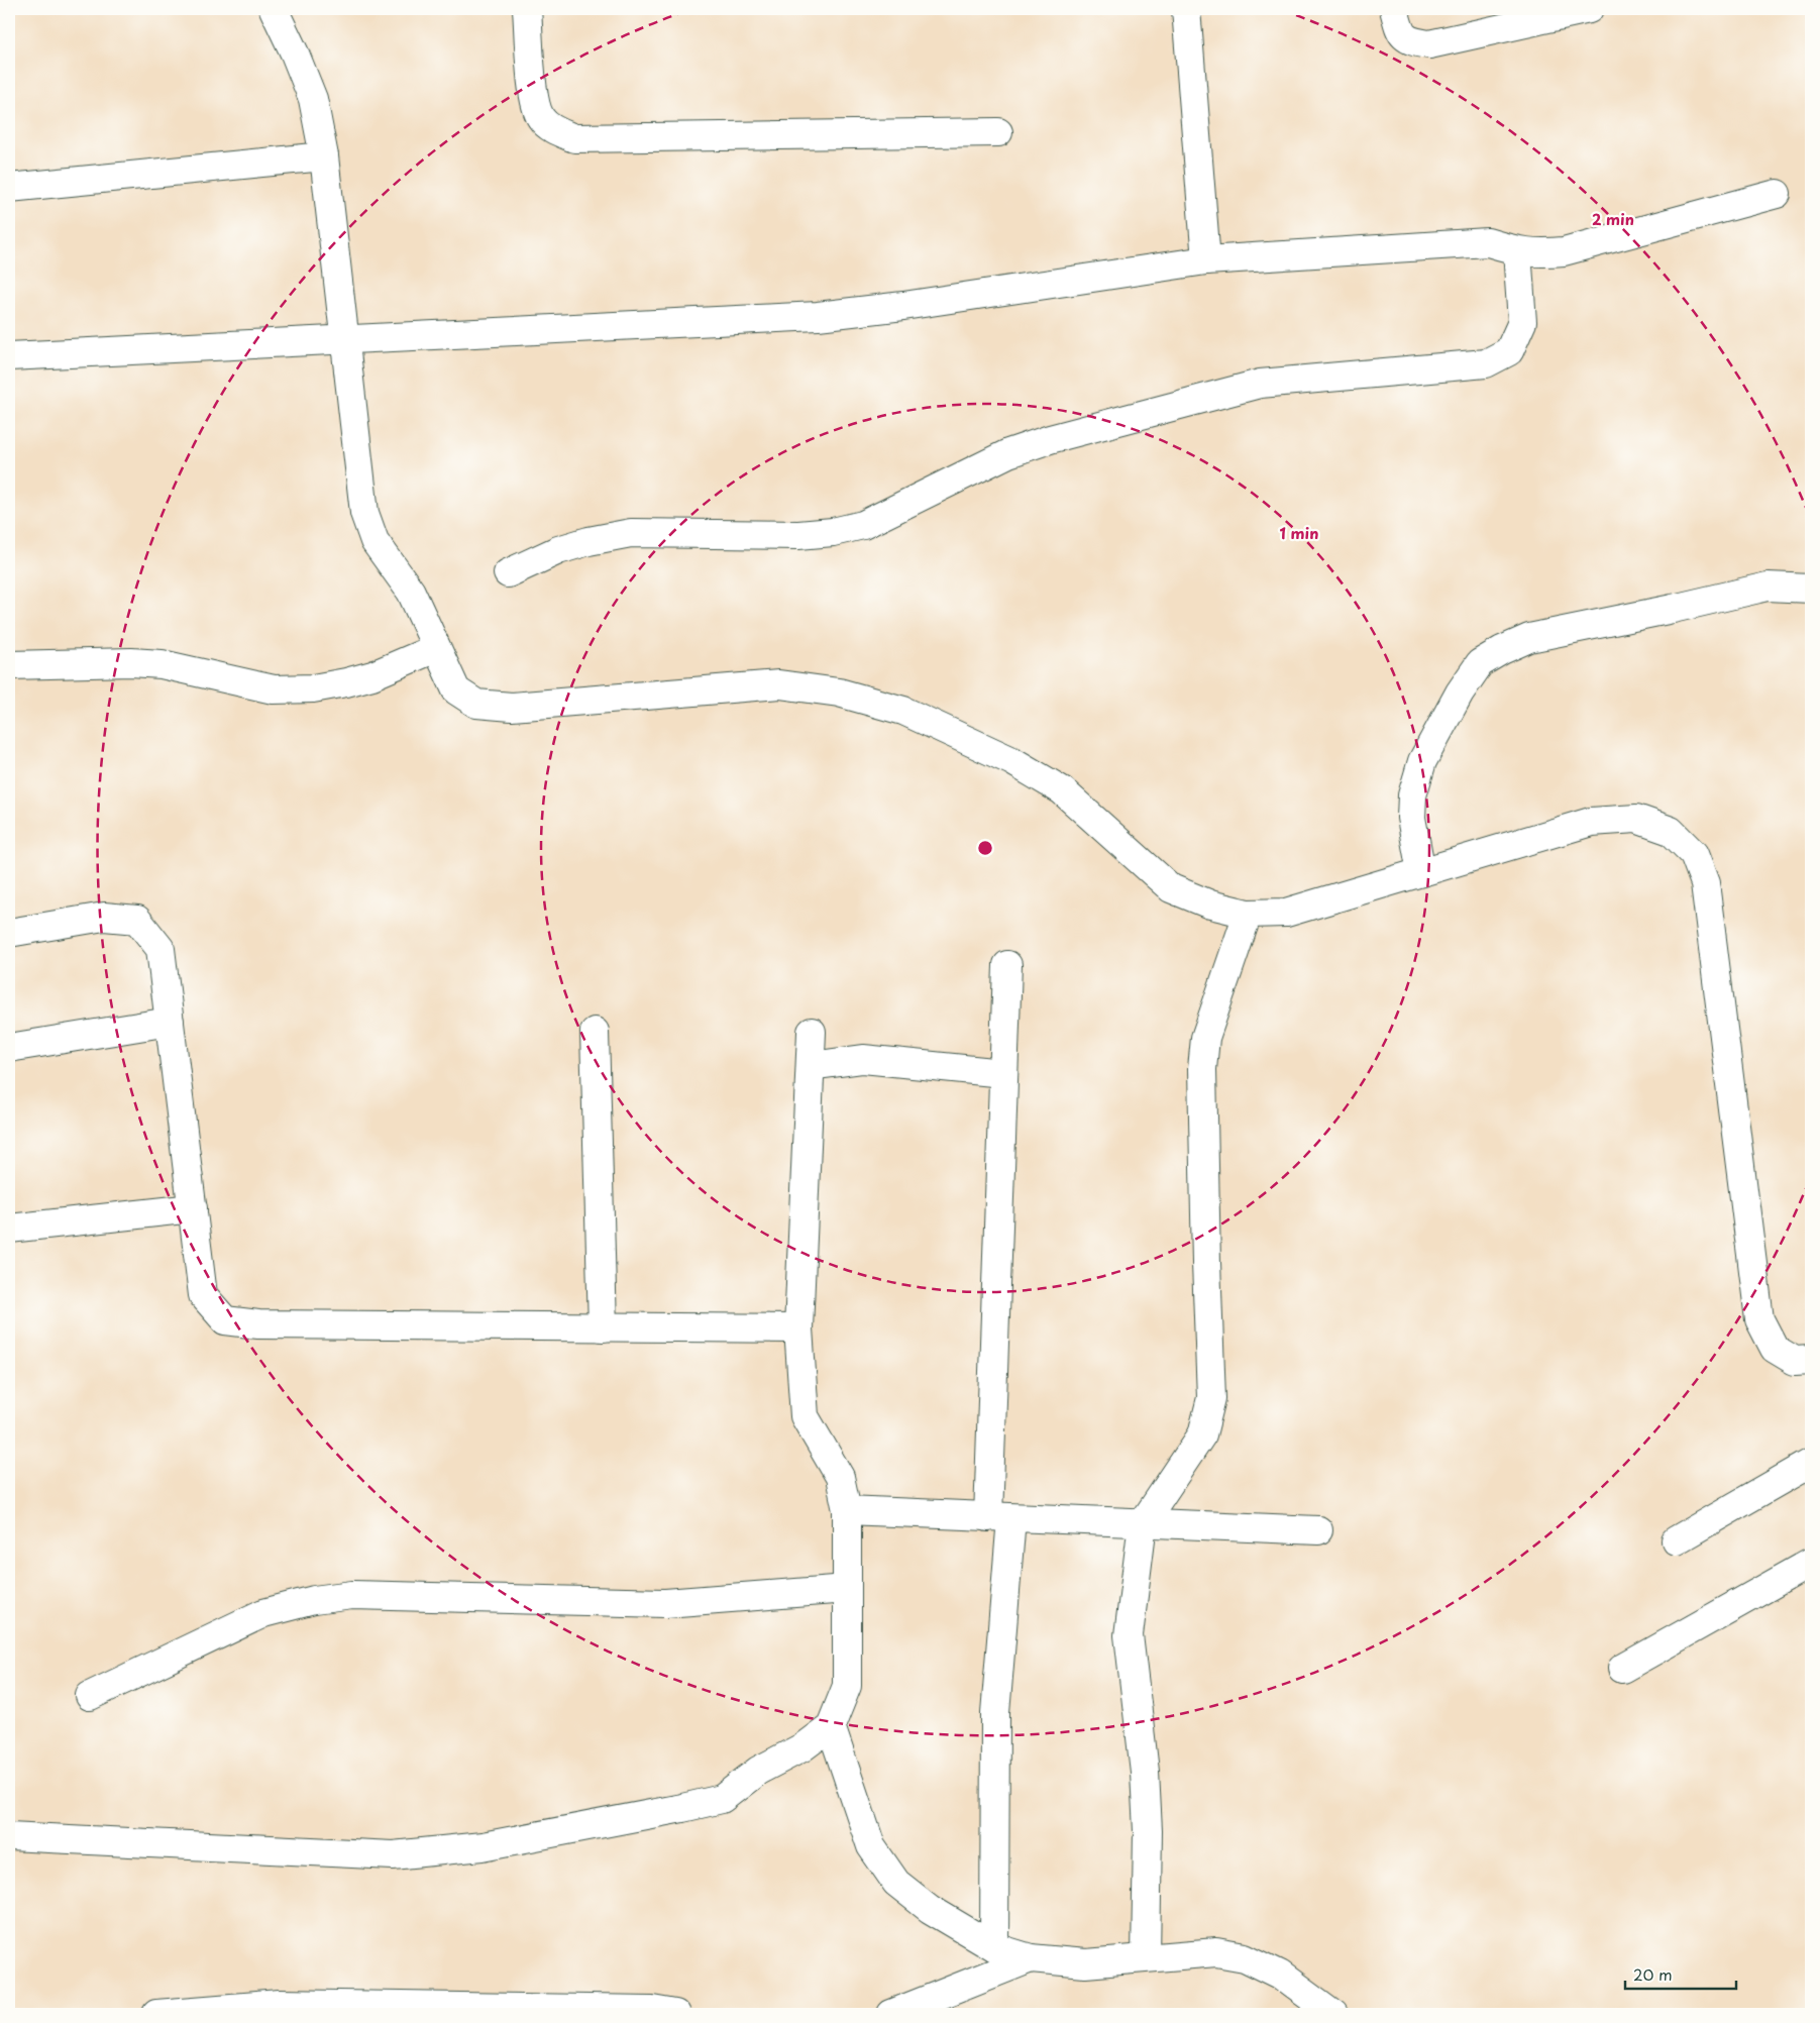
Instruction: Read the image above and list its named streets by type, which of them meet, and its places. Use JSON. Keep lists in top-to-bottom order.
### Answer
{
  "scale_bar": "20 m",
  "rings": ["2 min", "1 min"]
}
